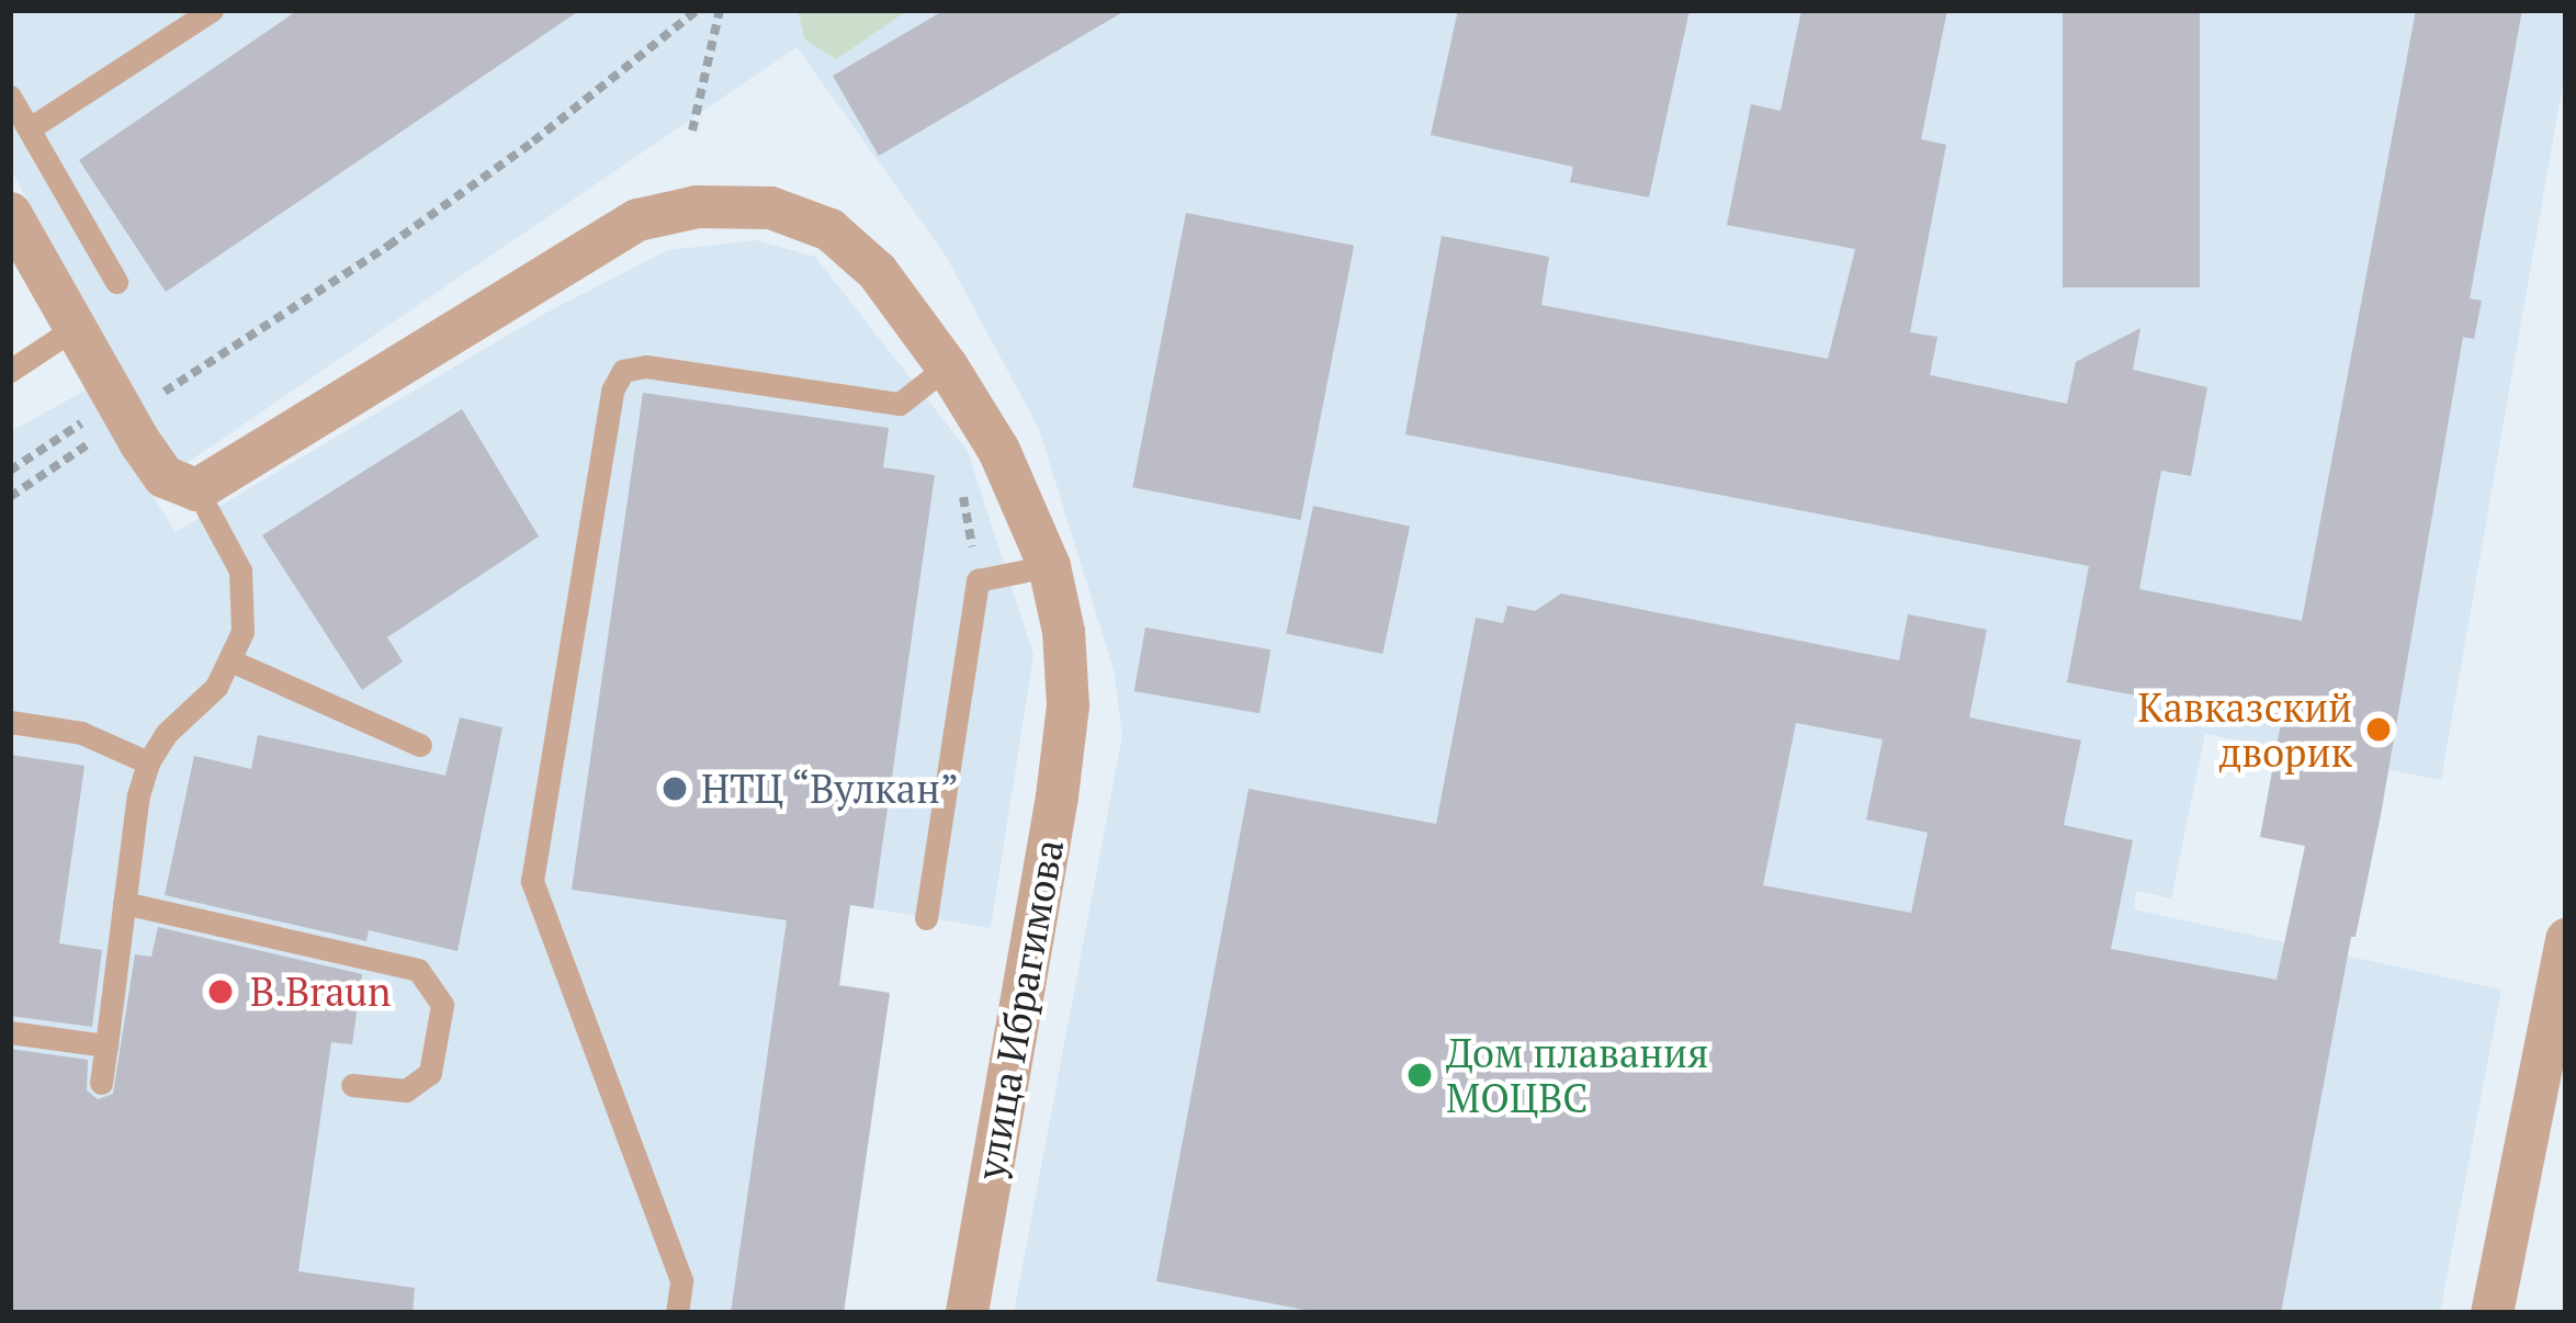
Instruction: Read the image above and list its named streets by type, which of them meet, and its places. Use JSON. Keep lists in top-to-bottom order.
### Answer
{
  "streets": {
    "street": ["улица Ибрагимова"]
  },
  "places": [
    "Кавказский дворик",
    "НТЦ “Вулкан”",
    "B.Braun",
    "Дом плавания МОЦВС"
  ]
}
